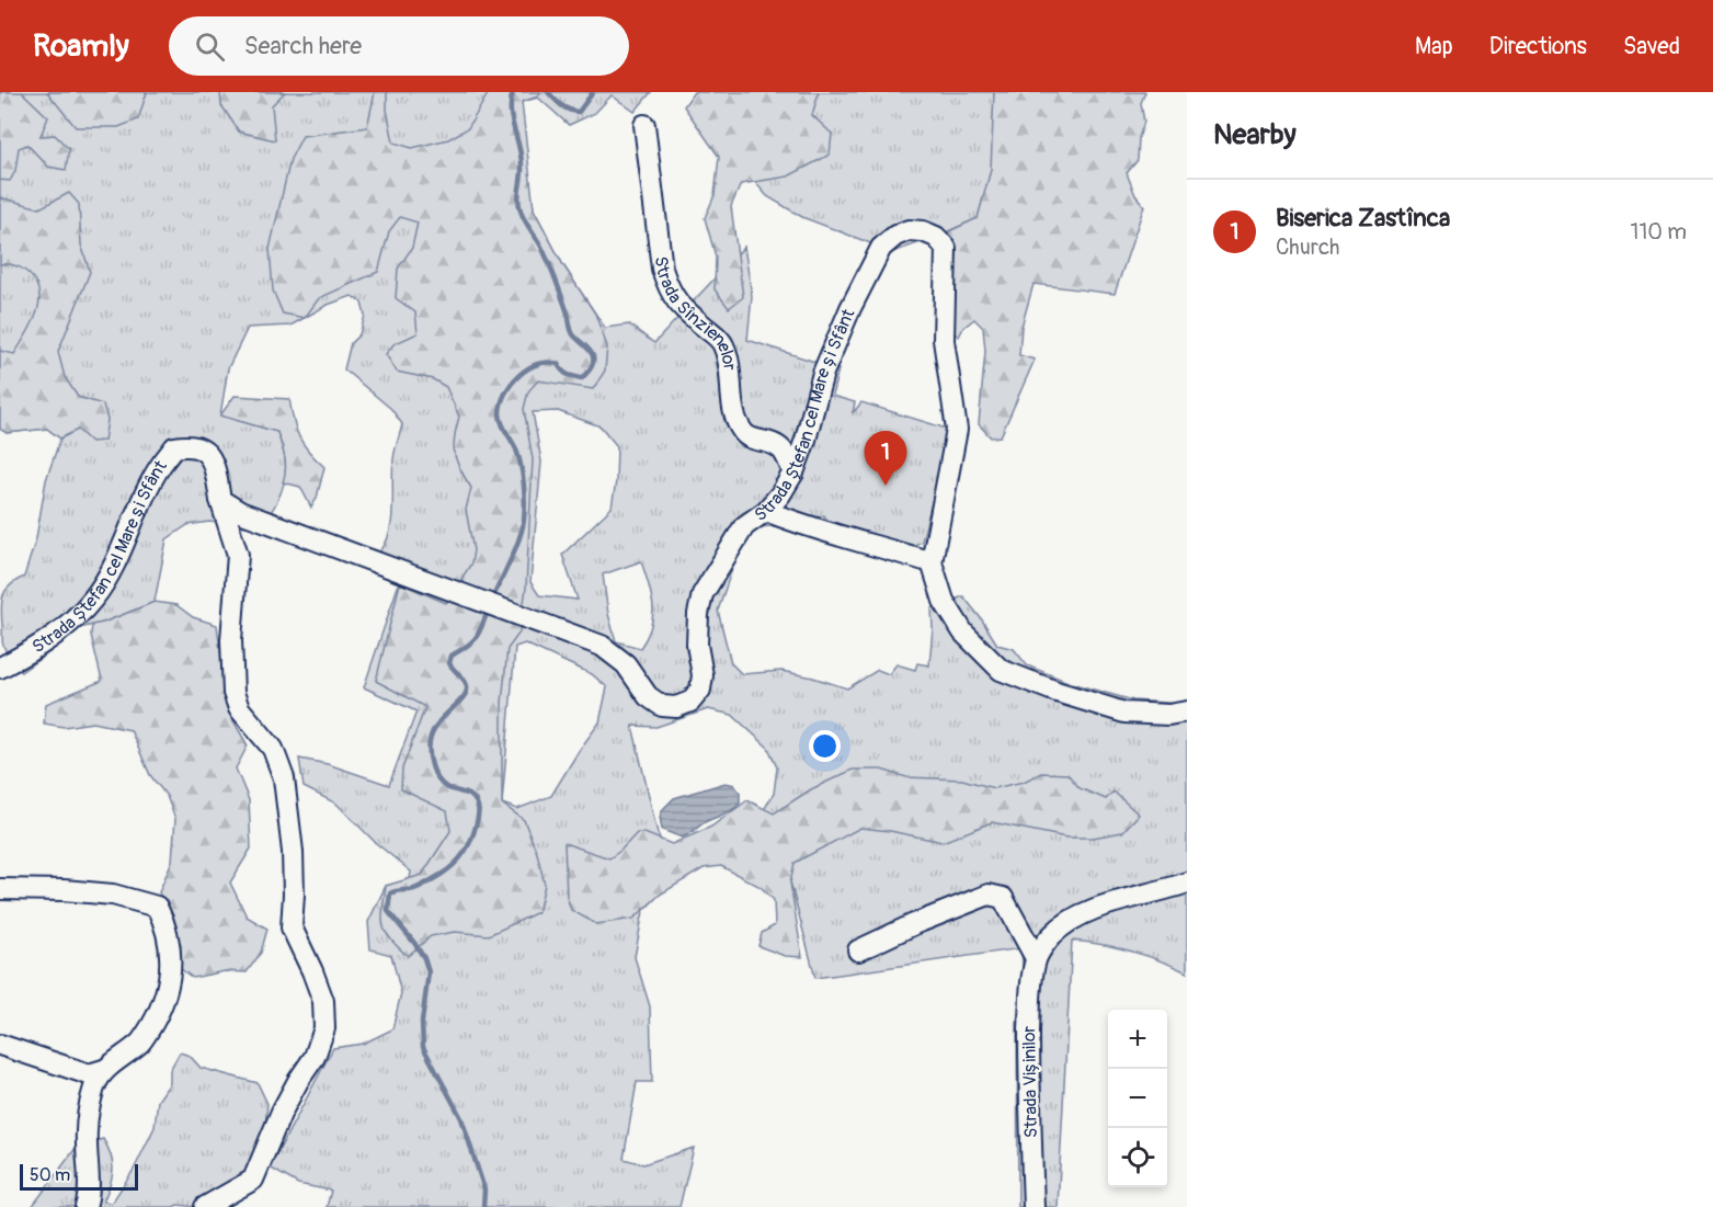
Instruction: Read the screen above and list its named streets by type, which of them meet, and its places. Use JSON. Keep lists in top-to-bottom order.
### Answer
{
  "streets": {
    "street": ["Strada Sînzîenelor", "Strada Ștefan cel Mare și Sfânt", "Strada Vișinilor"]
  },
  "crossings": [
    ["Strada Sînzîenelor", "Strada Ștefan cel Mare și Sfânt"]
  ],
  "scale_bar": "50 m",
  "page": {
    "header": "Roamly",
    "search": "Search here",
    "nav": ["Map", "Directions", "Saved"],
    "heading": "Nearby",
    "list": [
      {
        "mark": "1",
        "name": "Biserica Zastînca",
        "note": "Church",
        "value": "110 m"
      }
    ],
    "pins": "1",
    "map_buttons": ["+", "−"],
    "scale": "50 m"
  }
}
